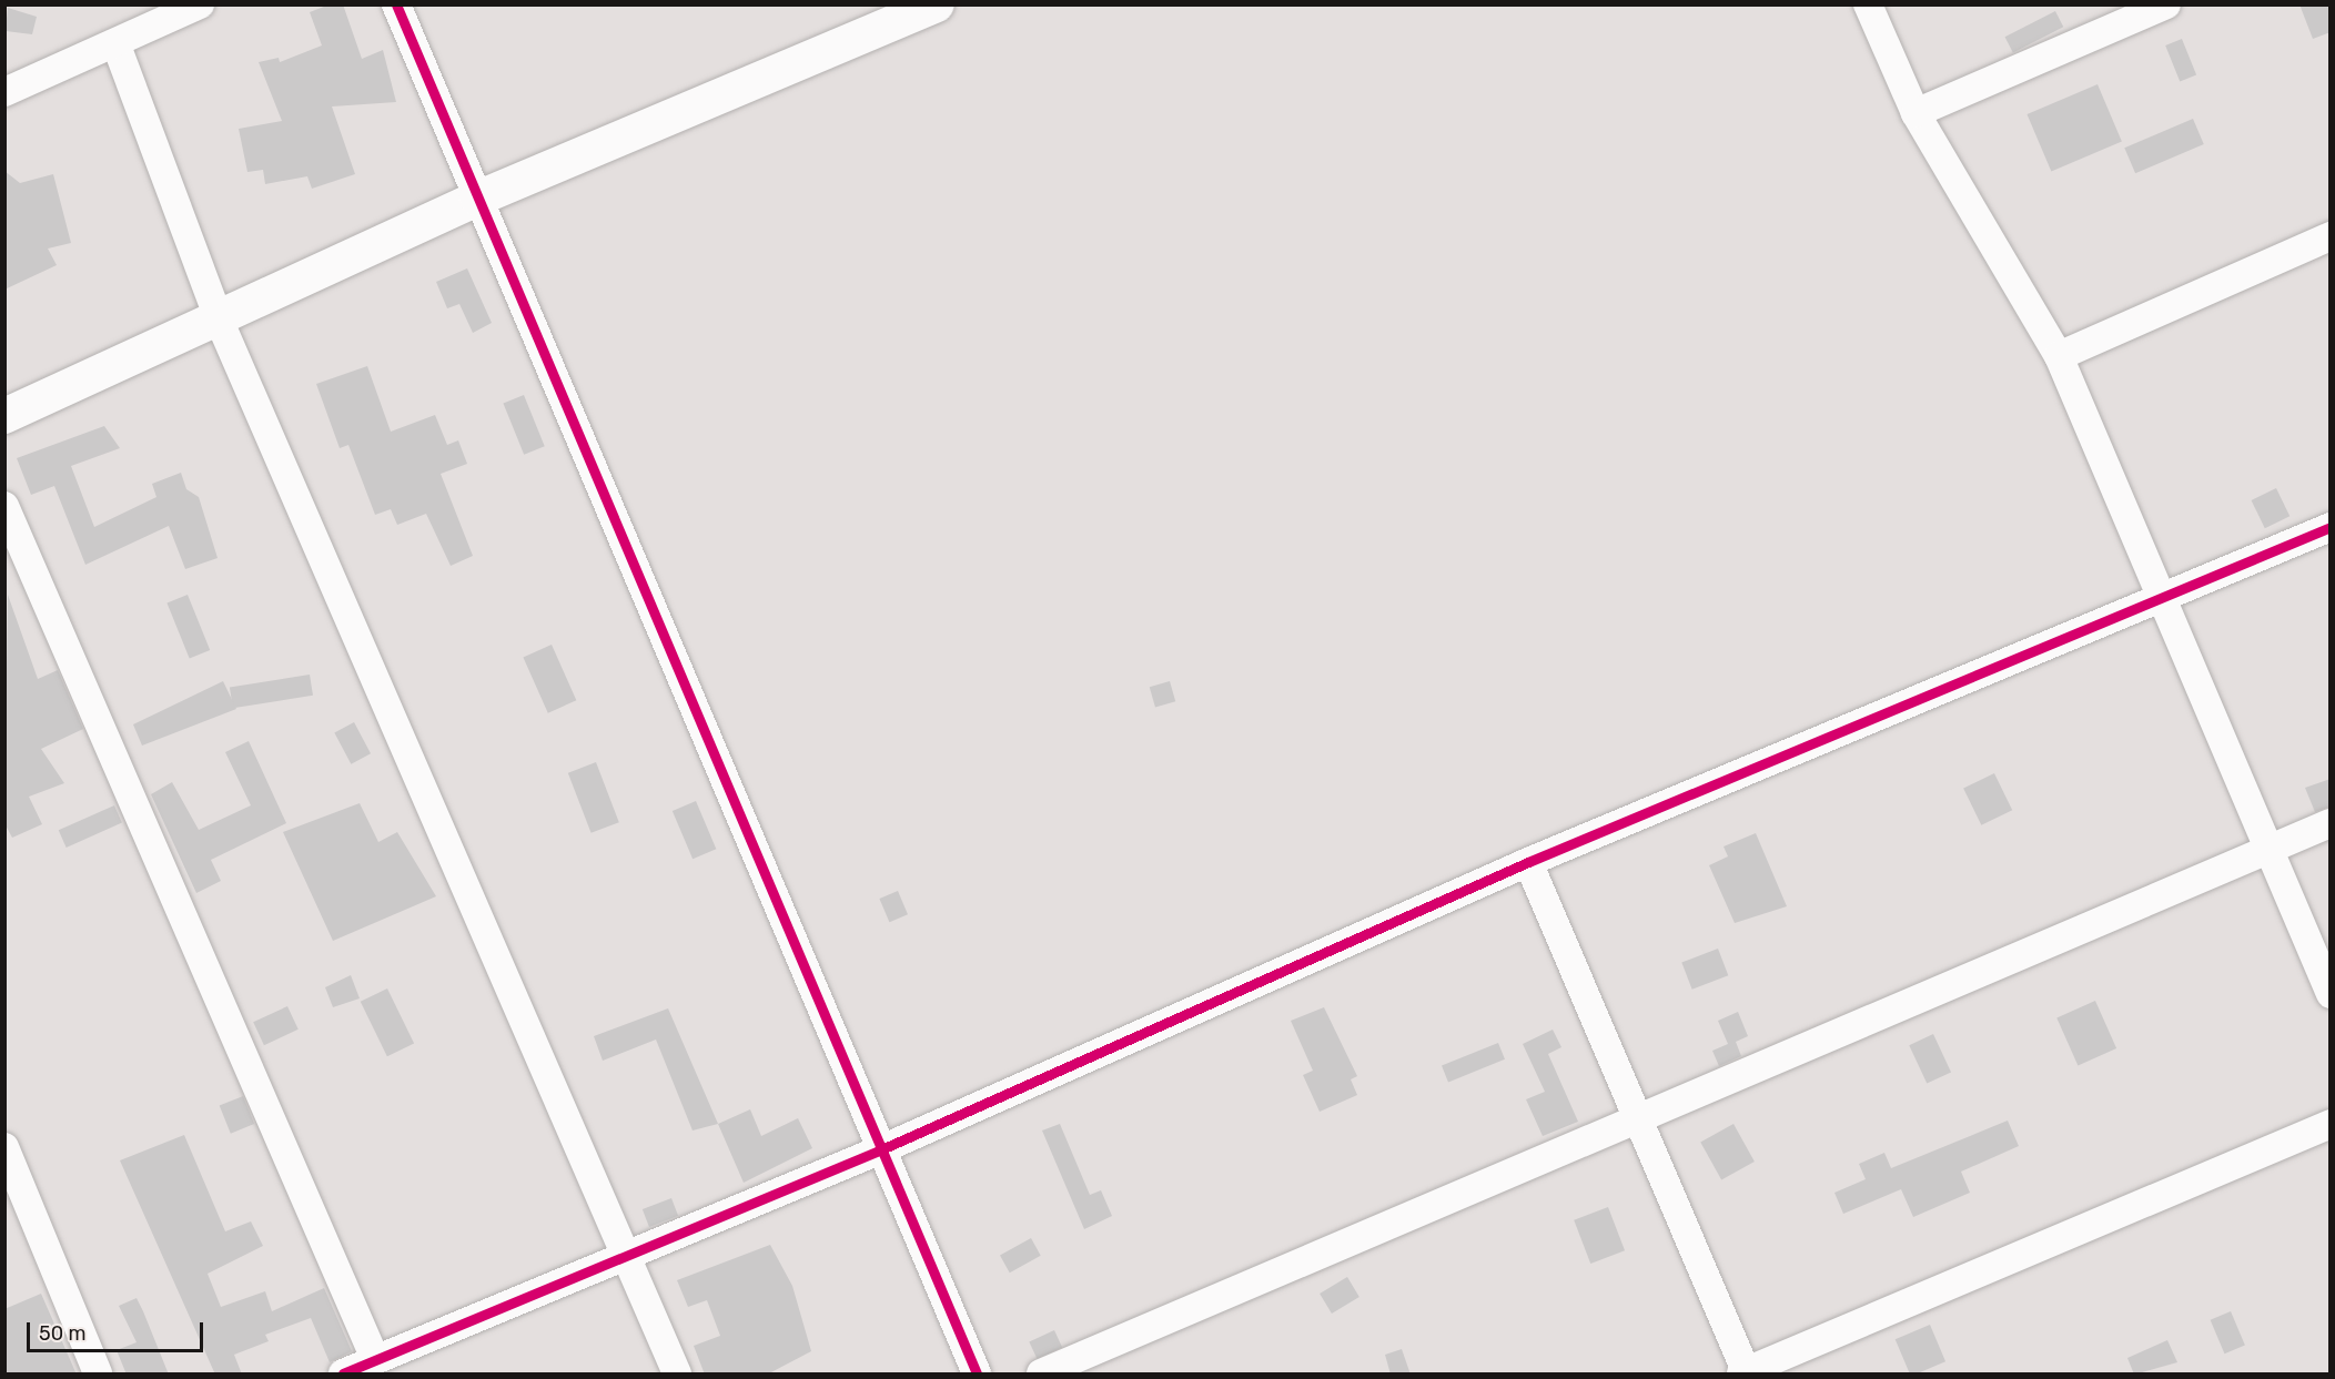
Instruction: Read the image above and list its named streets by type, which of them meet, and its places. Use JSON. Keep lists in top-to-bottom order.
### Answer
{
  "scale_bar": "50 m"
}
